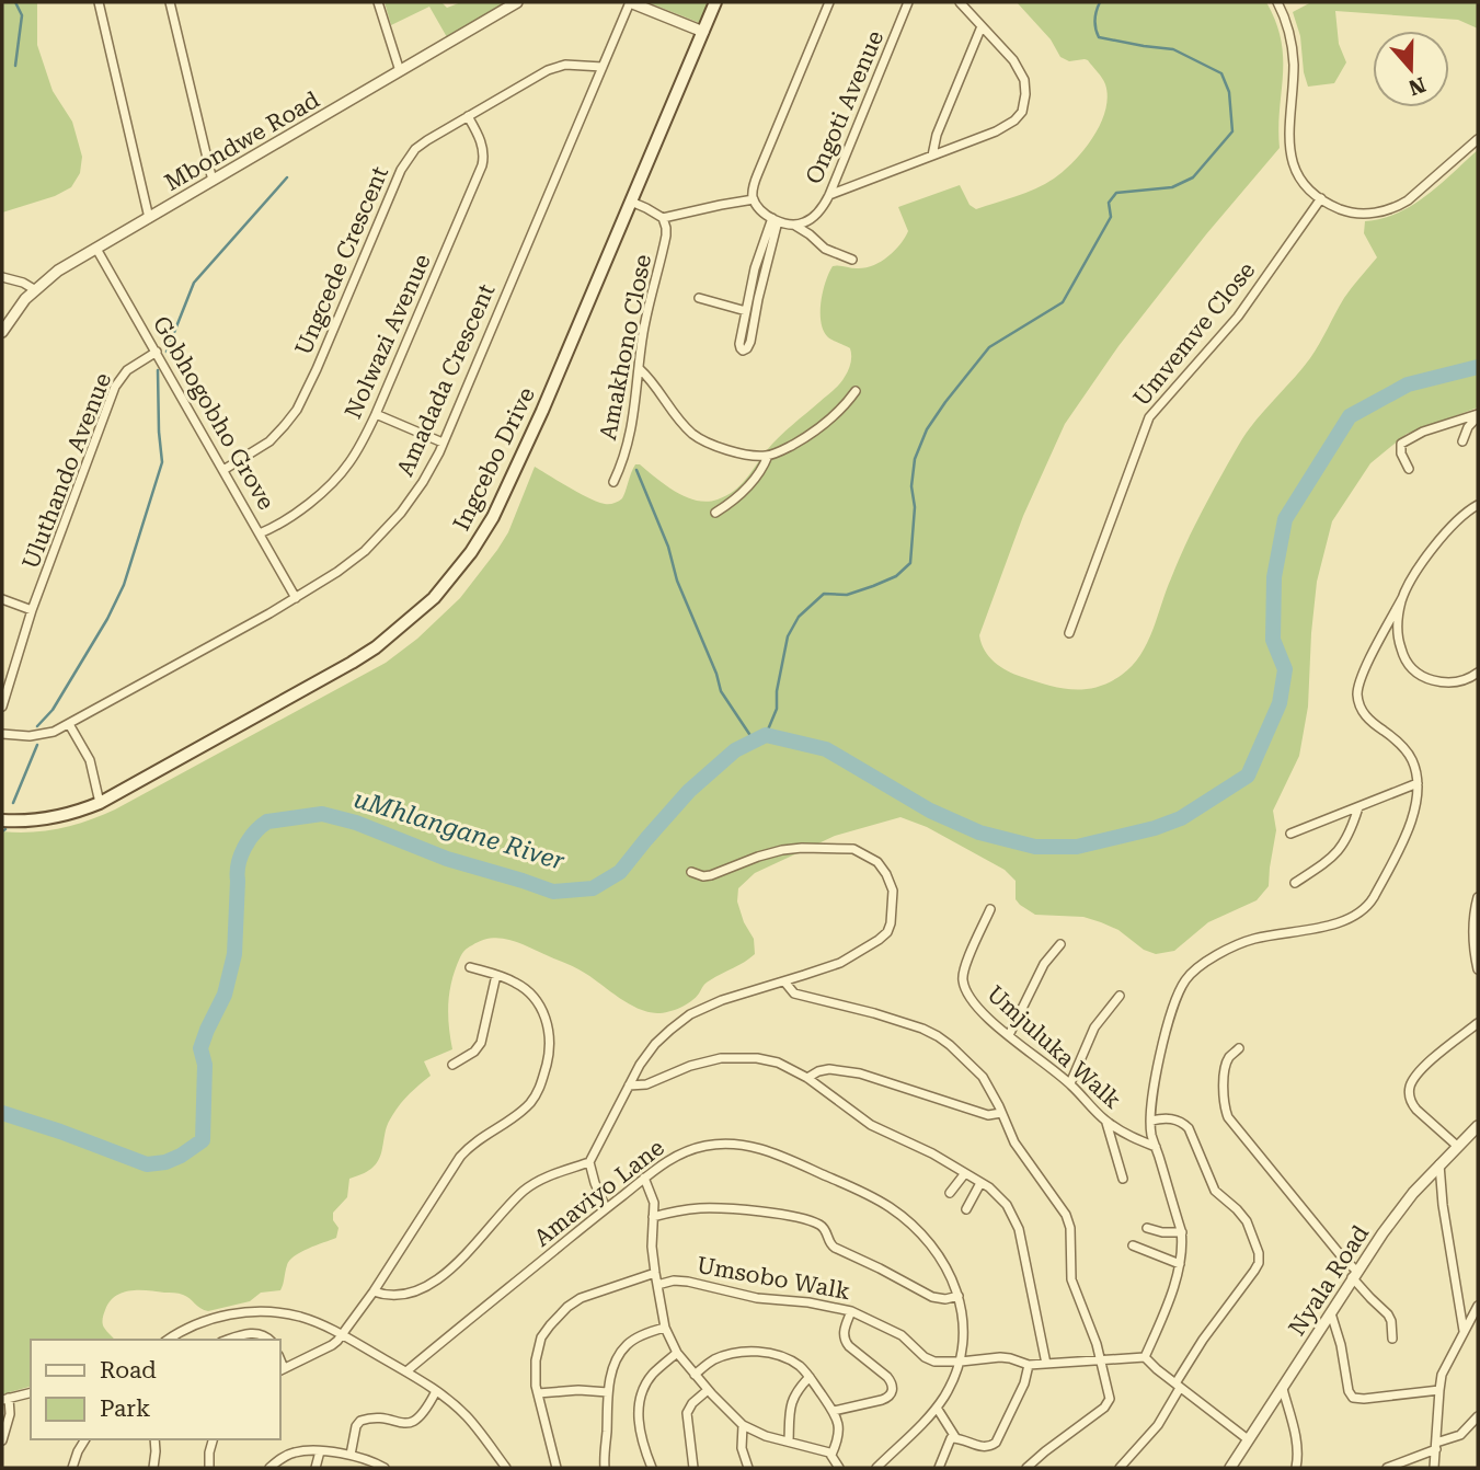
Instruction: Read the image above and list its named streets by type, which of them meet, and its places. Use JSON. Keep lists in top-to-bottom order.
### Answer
{
  "streets": {
    "main road": ["Ingcebo Drive"],
    "street": [
      "Ongoti Avenue",
      "Mbondwe Road",
      "Ungcede Crescent",
      "Umvemve Close",
      "Nolwazi Avenue",
      "Amakhono Close",
      "Amadada Crescent",
      "Gobhogobho Grove",
      "Uluthando Avenue",
      "Umjuluka Walk",
      "Amaviyo Lane",
      "Umsobo Walk",
      "Nyala Road"
    ]
  },
  "crossings": [
    ["Mbondwe Road", "Gobhogobho Grove"],
    ["Ungcede Crescent", "Nolwazi Avenue"],
    ["Ungcede Crescent", "Amadada Crescent"],
    ["Ungcede Crescent", "Gobhogobho Grove"],
    ["Nolwazi Avenue", "Gobhogobho Grove"],
    ["Amadada Crescent", "Gobhogobho Grove"],
    ["Gobhogobho Grove", "Uluthando Avenue"],
    ["Amaviyo Lane", "Umsobo Walk"]
  ],
  "water": ["uMhlangane River"],
  "legend": ["Road", "Park"],
  "north": "bottom"
}
